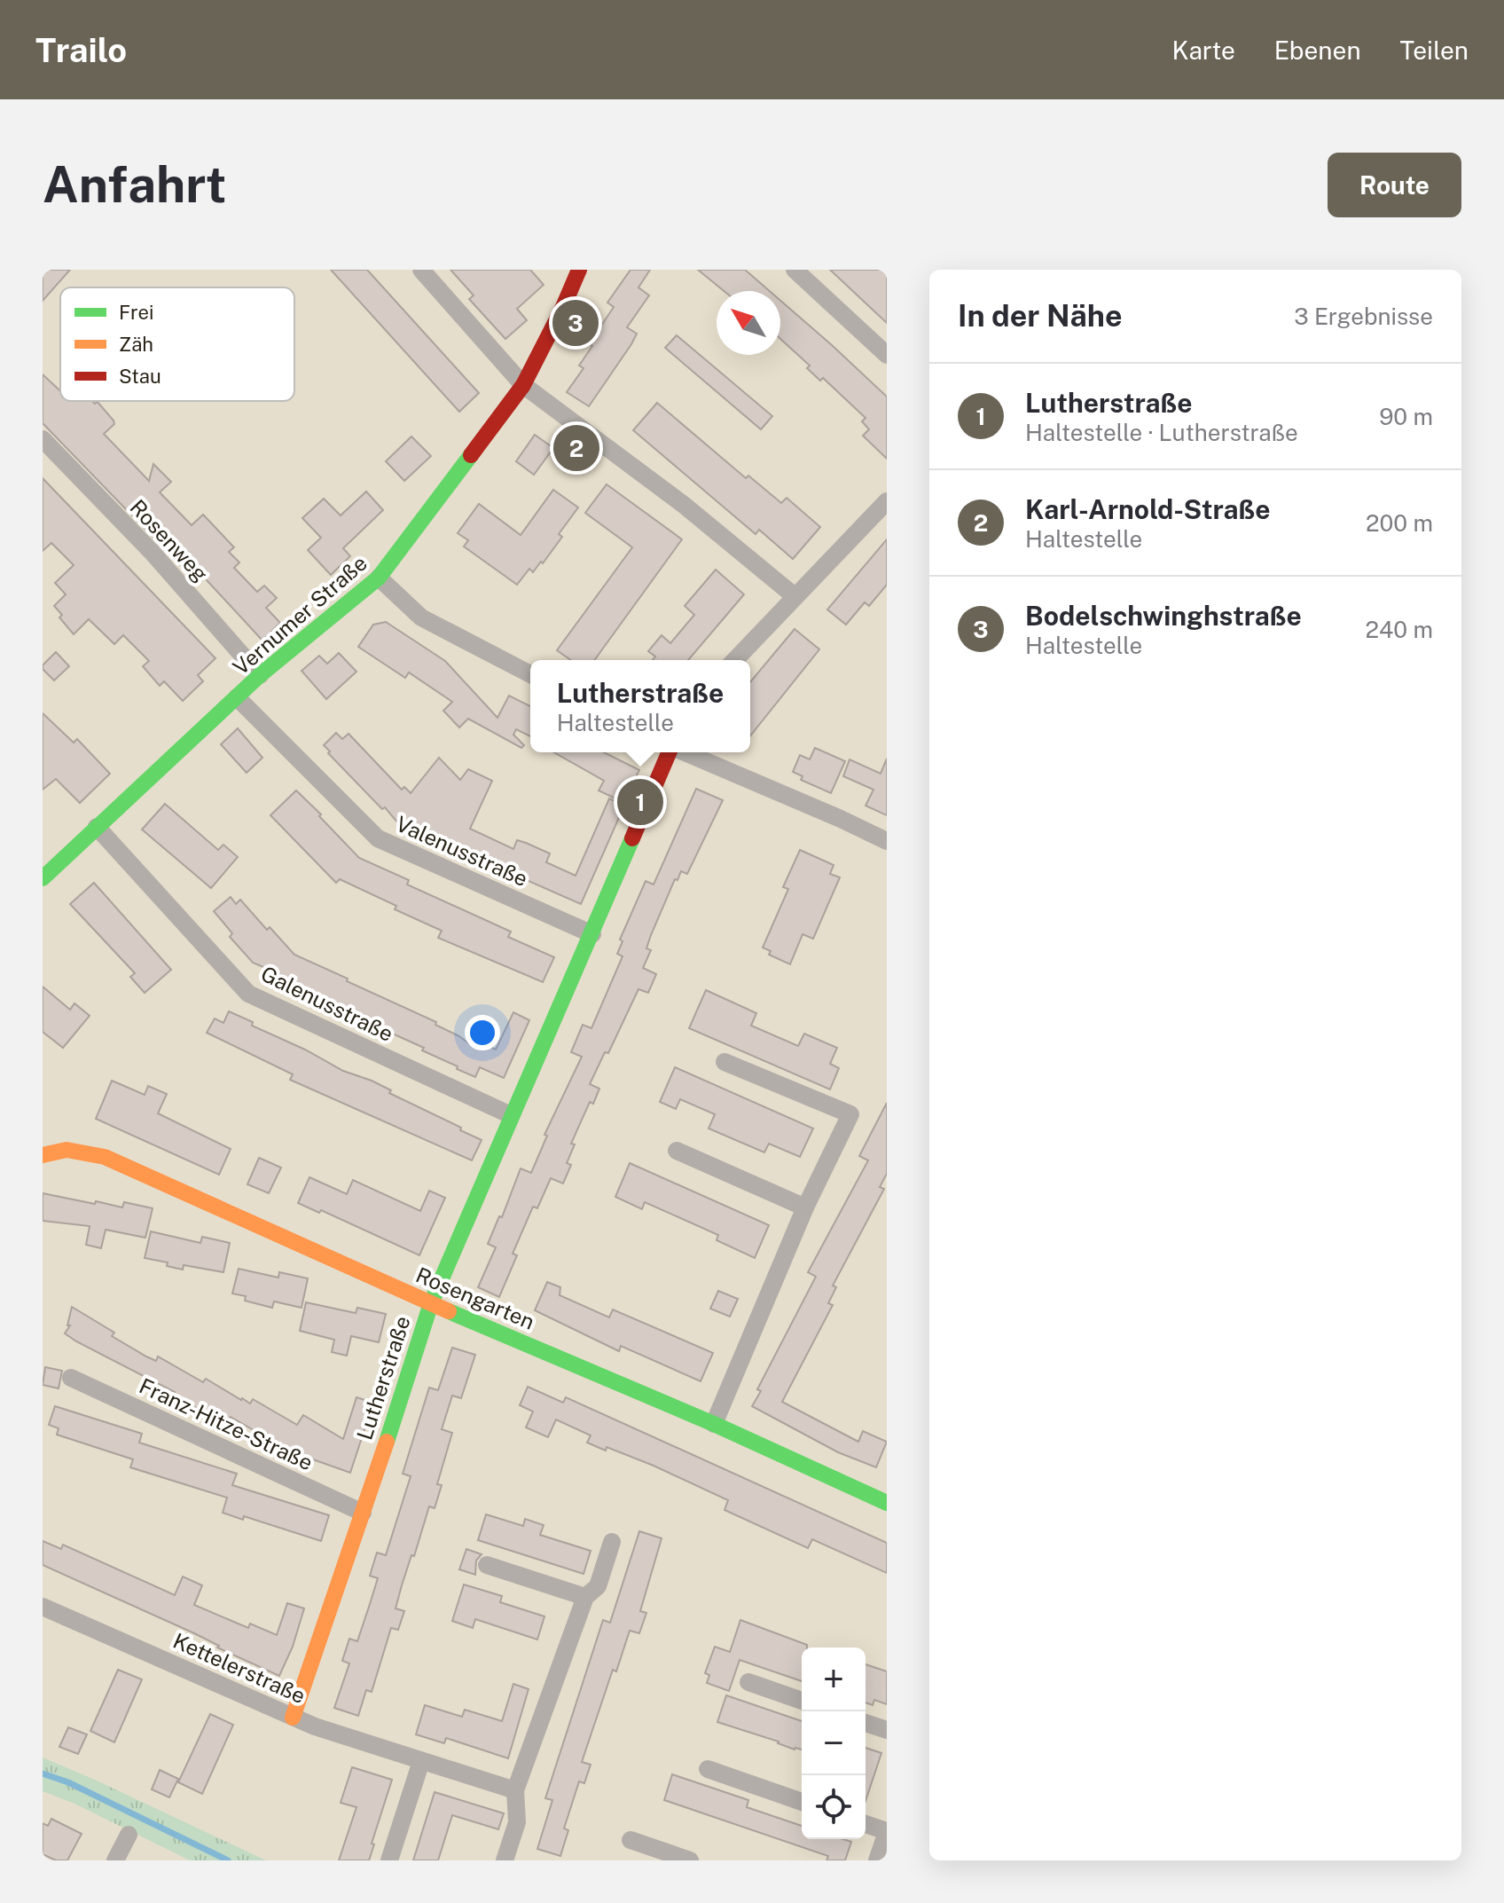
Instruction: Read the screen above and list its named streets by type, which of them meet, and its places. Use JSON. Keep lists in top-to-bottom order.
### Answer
{
  "streets": {
    "street": [
      "Rosenweg",
      "Vernumer Straße",
      "Valenusstraße",
      "Galenusstraße",
      "Rosengarten",
      "Lutherstraße",
      "Franz-Hitze-Straße",
      "Kettelerstraße"
    ]
  },
  "crossings": [
    ["Rosenweg", "Vernumer Straße"],
    ["Vernumer Straße", "Valenusstraße"],
    ["Vernumer Straße", "Galenusstraße"],
    ["Valenusstraße", "Lutherstraße"],
    ["Galenusstraße", "Lutherstraße"],
    ["Rosengarten", "Lutherstraße"],
    ["Lutherstraße", "Franz-Hitze-Straße"],
    ["Lutherstraße", "Kettelerstraße"]
  ],
  "legend": ["Frei", "Zäh", "Stau"],
  "north": "top left",
  "page": {
    "header": "Trailo",
    "nav": ["Karte", "Ebenen", "Teilen"],
    "buttons": "Route",
    "title": "Anfahrt",
    "heading": ["In der Nähe", "3 Ergebnisse"],
    "pins": ["3", "2", "1"],
    "list": [
      {
        "mark": "1",
        "name": "Lutherstraße",
        "note": "Haltestelle · Lutherstraße",
        "value": "90 m"
      },
      {
        "mark": "2",
        "name": "Karl-Arnold-Straße",
        "note": "Haltestelle",
        "value": "200 m"
      },
      {
        "mark": "3",
        "name": "Bodelschwinghstraße",
        "note": "Haltestelle",
        "value": "240 m"
      }
    ],
    "popup": ["Lutherstraße", "Haltestelle"],
    "map_buttons": ["+", "−"]
  }
}
